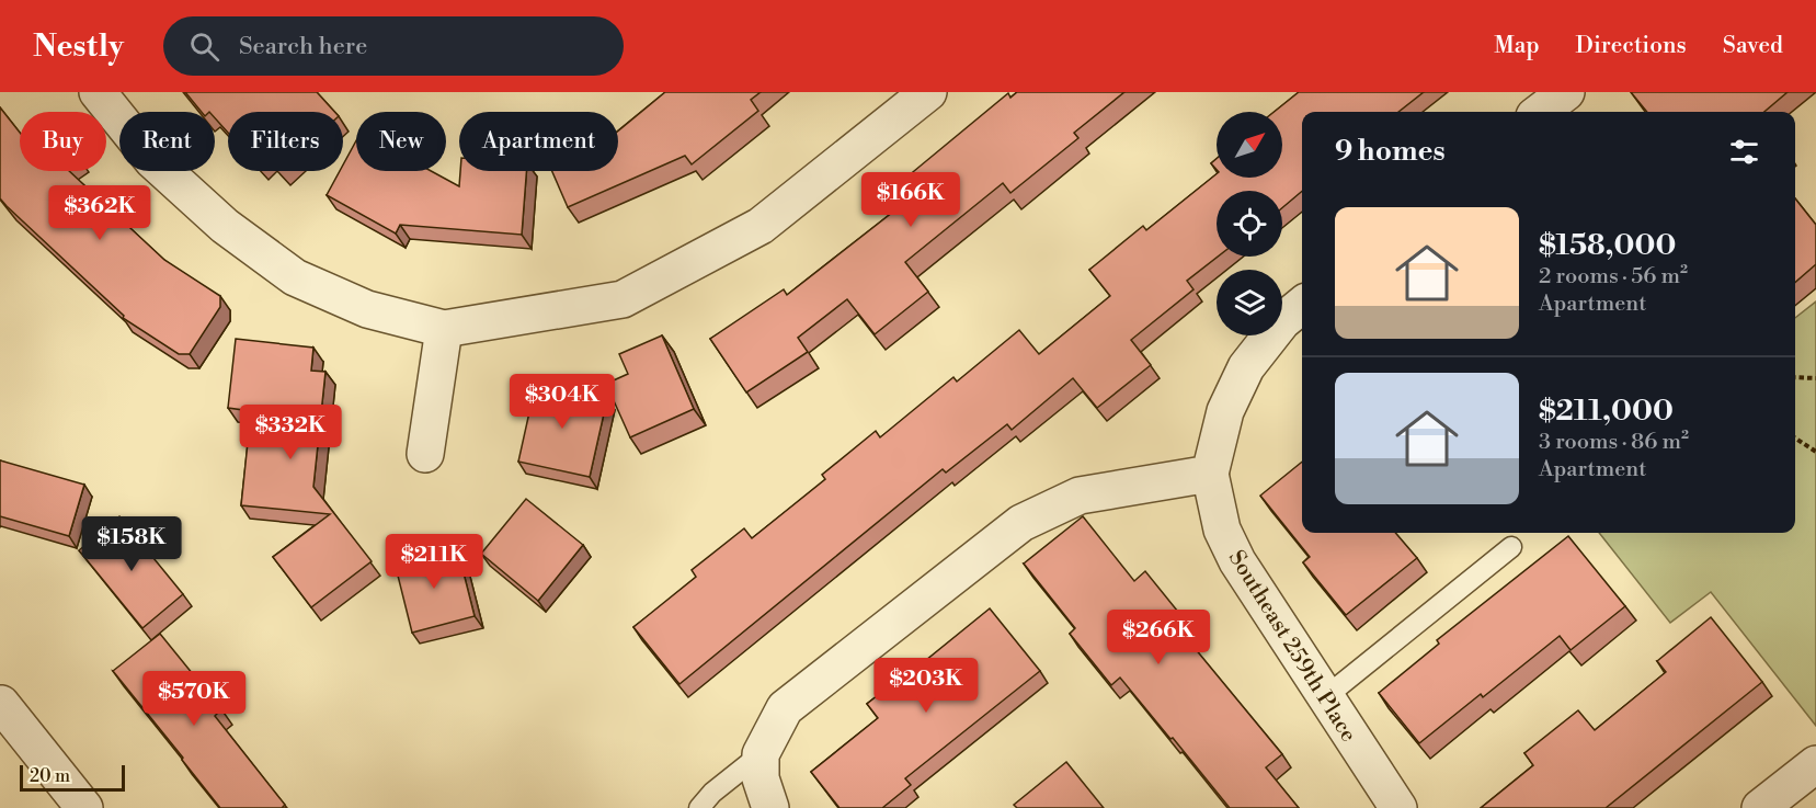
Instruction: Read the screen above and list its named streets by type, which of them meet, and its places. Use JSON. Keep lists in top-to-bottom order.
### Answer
{
  "streets": {
    "street": ["Southeast 259th Place"]
  },
  "scale_bar": "20 m",
  "north": "top right",
  "page": {
    "header": "Nestly",
    "search": "Search here",
    "nav": ["Map", "Directions", "Saved"],
    "chip": [
      "Buy",
      "Rent",
      "Filters",
      "New",
      "Apartment"
    ],
    "heading": "9 homes",
    "price": [
      "$166K",
      "$362K",
      "$304K",
      "$332K",
      "$158K",
      "$211K",
      "$266K",
      "$203K",
      "$570K"
    ],
    "list": [
      {
        "name": "$158,000",
        "note": "2 rooms · 56 m² · Apartment"
      },
      {
        "name": "$211,000",
        "note": "3 rooms · 86 m² · Apartment"
      }
    ],
    "scale": "20 m"
  }
}
